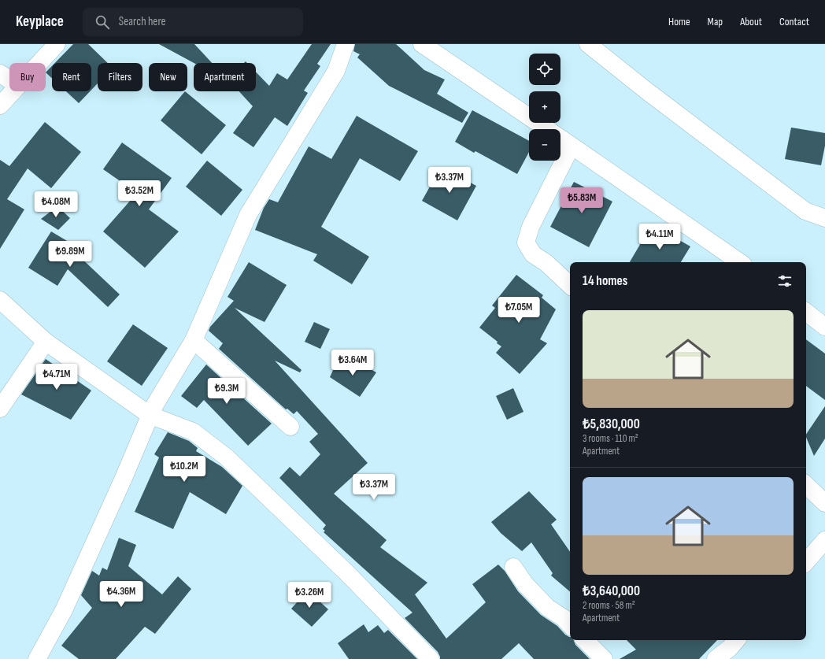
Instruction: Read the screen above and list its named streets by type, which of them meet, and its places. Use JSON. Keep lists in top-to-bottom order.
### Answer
{
  "page": {
    "header": "Keyplace",
    "search": "Search here",
    "nav": [
      "Home",
      "Map",
      "About",
      "Contact"
    ],
    "map_buttons": ["+", "−"],
    "chip": [
      "Buy",
      "Rent",
      "Filters",
      "New",
      "Apartment"
    ],
    "price": [
      "₺3.37M",
      "₺3.52M",
      "₺5.83M",
      "₺4.08M",
      "₺4.11M",
      "₺9.89M",
      "₺7.05M",
      "₺3.64M",
      "₺4.71M",
      "₺9.3M",
      "₺10.2M",
      "₺3.37M",
      "₺4.36M",
      "₺3.26M"
    ],
    "heading": "14 homes",
    "list": [
      {
        "name": "₺5,830,000",
        "note": "3 rooms · 110 m² · Apartment"
      },
      {
        "name": "₺3,640,000",
        "note": "2 rooms · 58 m² · Apartment"
      }
    ]
  }
}
